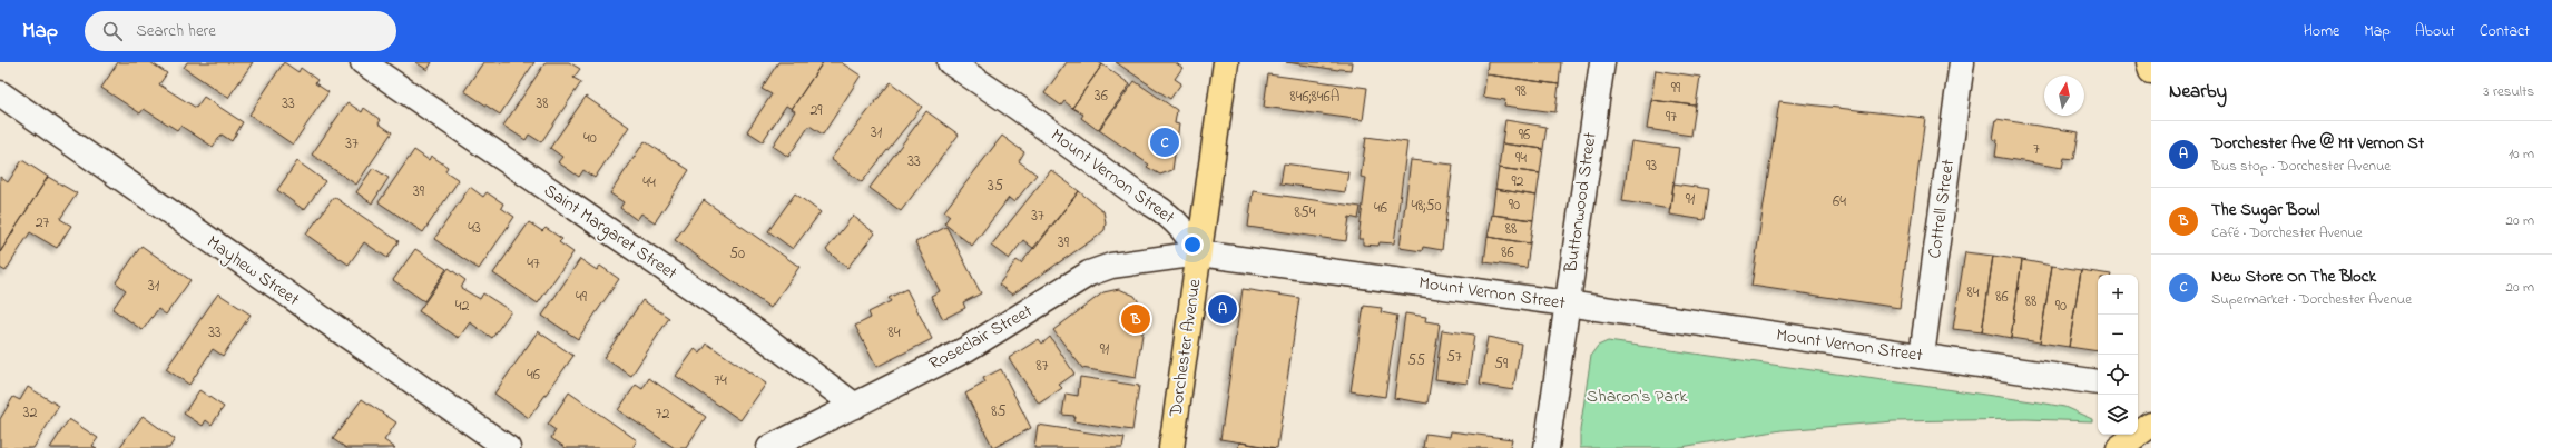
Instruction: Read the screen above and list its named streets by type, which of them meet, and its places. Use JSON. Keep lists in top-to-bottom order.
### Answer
{
  "streets": {
    "main road": ["Dorchester Avenue"],
    "street": [
      "Mount Vernon Street",
      "Buttonwood Street",
      "Cottrell Street",
      "Saint Margaret Street",
      "Mayhew Street",
      "Roseclair Street"
    ]
  },
  "crossings": [
    ["Mount Vernon Street", "Buttonwood Street"],
    ["Mount Vernon Street", "Cottrell Street"],
    ["Mount Vernon Street", "Roseclair Street"],
    ["Mount Vernon Street", "Dorchester Avenue"],
    ["Saint Margaret Street", "Roseclair Street"],
    ["Roseclair Street", "Dorchester Avenue"]
  ],
  "parks": ["Sharon's Park"],
  "house_numbers": [
    "99",
    "98",
    "36",
    "846;846A",
    "33",
    "38",
    "29",
    "97",
    "31",
    "96",
    "40",
    "37",
    "7",
    "94",
    "33",
    "93",
    "92",
    "44",
    "35",
    "39",
    "91",
    "64",
    "90",
    "48;50",
    "46",
    "854",
    "37",
    "27",
    "43",
    "88",
    "39",
    "86",
    "50",
    "47",
    "31",
    "84",
    "49",
    "86",
    "88",
    "42",
    "90",
    "33",
    "84",
    "91",
    "57",
    "55",
    "59",
    "87",
    "46",
    "74",
    "85",
    "32",
    "72"
  ],
  "north": "top",
  "page": {
    "header": "Map",
    "search": "Search here",
    "nav": [
      "Home",
      "Map",
      "About",
      "Contact"
    ],
    "heading": ["Nearby", "3 results"],
    "list": [
      {
        "mark": "A",
        "name": "Dorchester Ave @ Mt Vernon St",
        "note": "Bus stop · Dorchester Avenue",
        "value": "10 m"
      },
      {
        "mark": "B",
        "name": "The Sugar Bowl",
        "note": "Café · Dorchester Avenue",
        "value": "20 m"
      },
      {
        "mark": "C",
        "name": "New Store On The Block",
        "note": "Supermarket · Dorchester Avenue",
        "value": "20 m"
      }
    ],
    "pins": ["C", "A", "B"],
    "map_buttons": ["+", "−"]
  }
}
